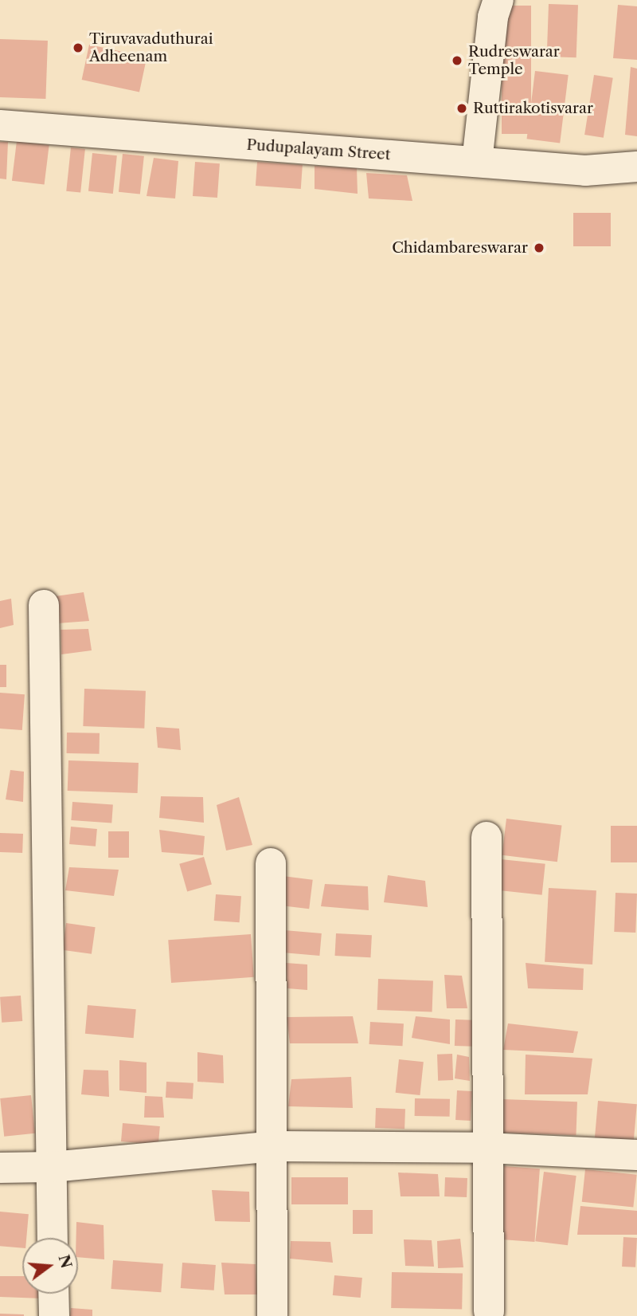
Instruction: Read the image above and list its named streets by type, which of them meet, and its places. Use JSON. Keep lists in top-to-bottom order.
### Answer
{
  "streets": {
    "street": ["Pudupalayam Street"]
  },
  "places": [
    "Tiruvavaduthurai Adheenam",
    "Rudreswarar Temple",
    "Ruttirakotisvarar",
    "Chidambareswarar"
  ],
  "north": "right"
}
